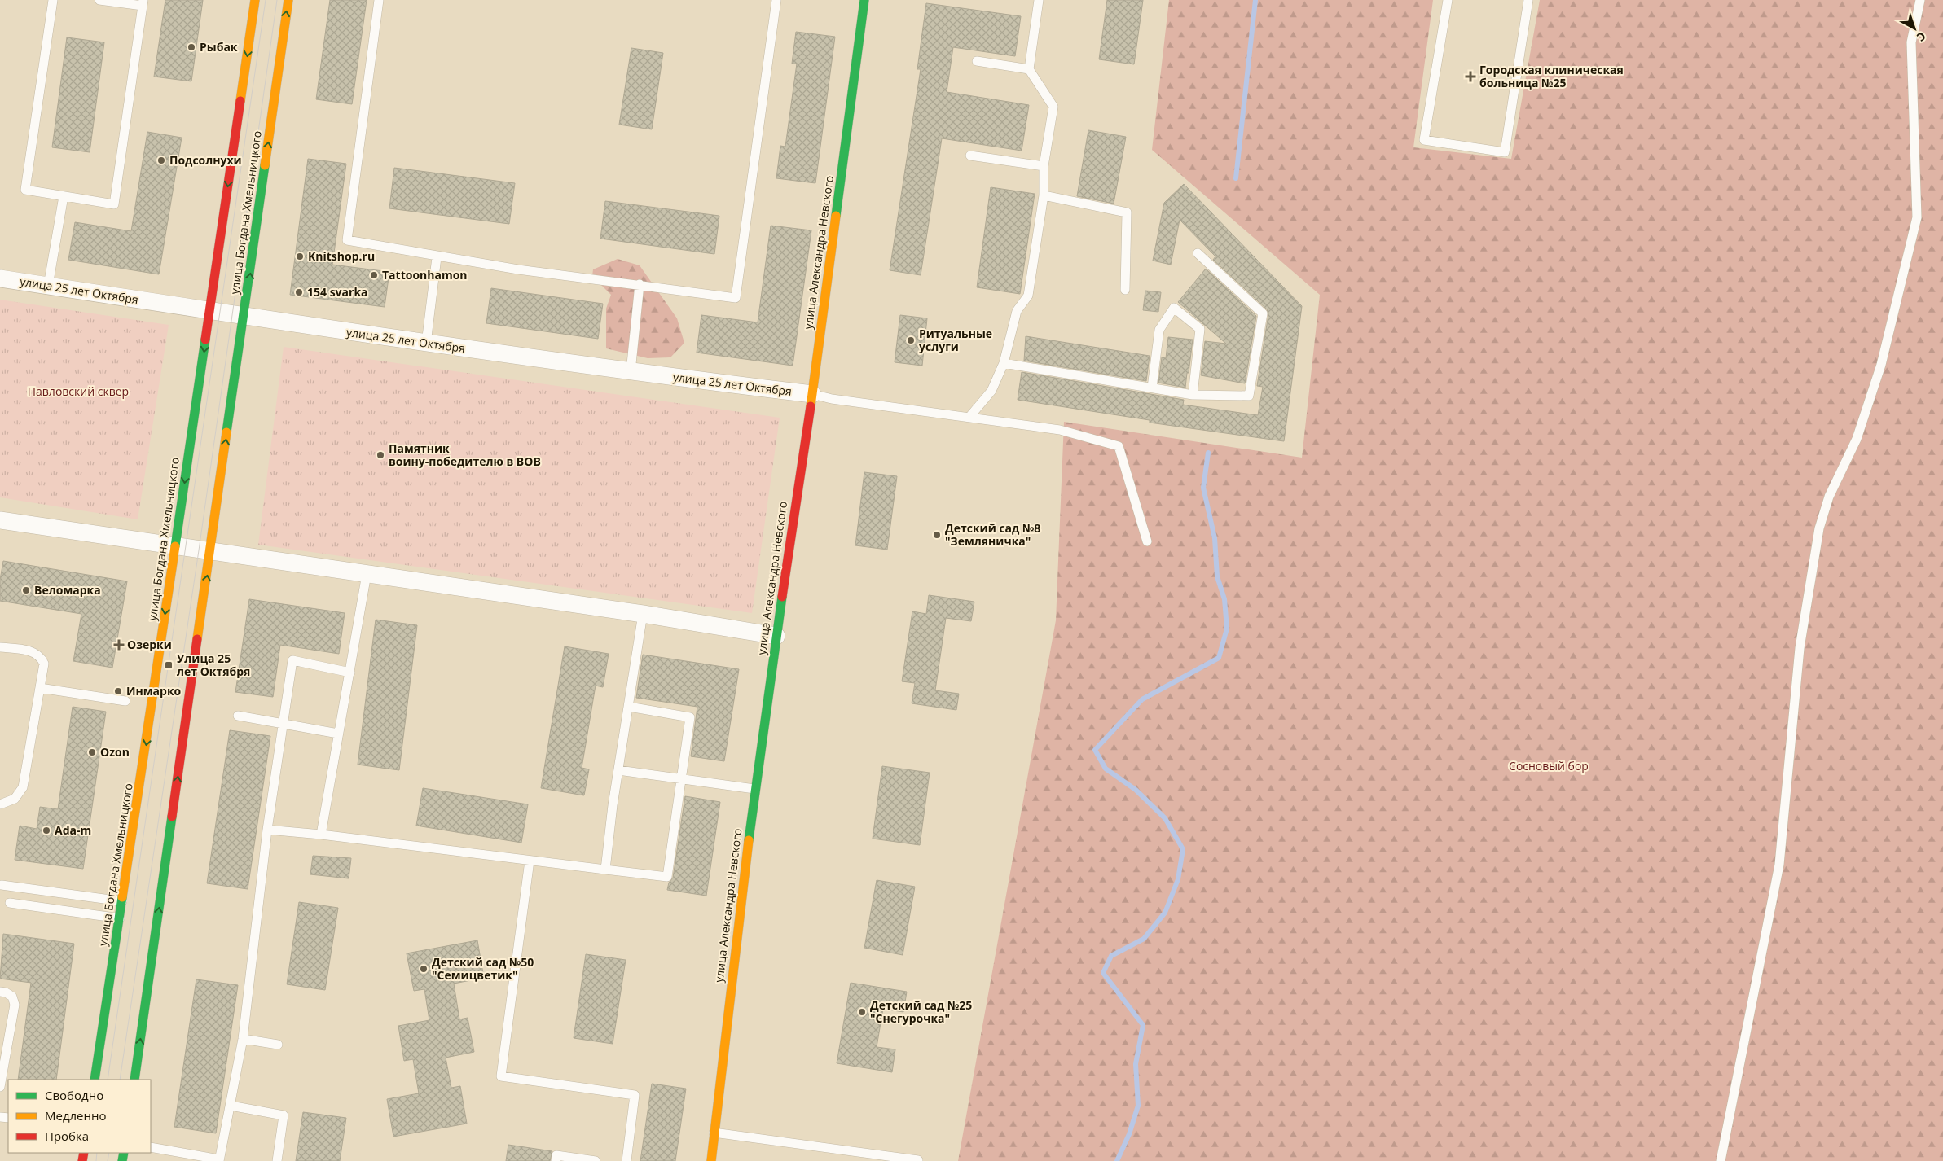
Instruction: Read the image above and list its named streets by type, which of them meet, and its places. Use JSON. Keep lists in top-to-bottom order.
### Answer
{
  "streets": {
    "main road": ["улица Богдана Хмельницкого", "улица Александра Невского"],
    "street": ["улица 25 лет Октября"]
  },
  "crossings": [
    ["улица Богдана Хмельницкого", "улица 25 лет Октября"],
    ["улица Александра Невского", "улица 25 лет Октября"]
  ],
  "parks": ["Павловский сквер", "Сосновый бор"],
  "places": {
    "other": [
      "Рыбак",
      "Подсолнухи",
      "Knitshop.ru",
      "Tattoonhamon",
      "154 svarka",
      "Ритуальные услуги",
      "Памятник воину-победителю в ВОВ",
      "Детский сад №8 \"Земляничка\"",
      "Веломарка",
      "Инмарко",
      "Ozon",
      "Ada-m",
      "Детский сад №50 \"Семицветик\"",
      "Детский сад №25 \"Снегурочка\""
    ],
    "health": ["Городская клиническая больница №25", "Озерки"],
    "transit": ["Улица 25 лет Октября"]
  },
  "legend": ["Свободно", "Медленно", "Пробка"],
  "north": "bottom right"
}
